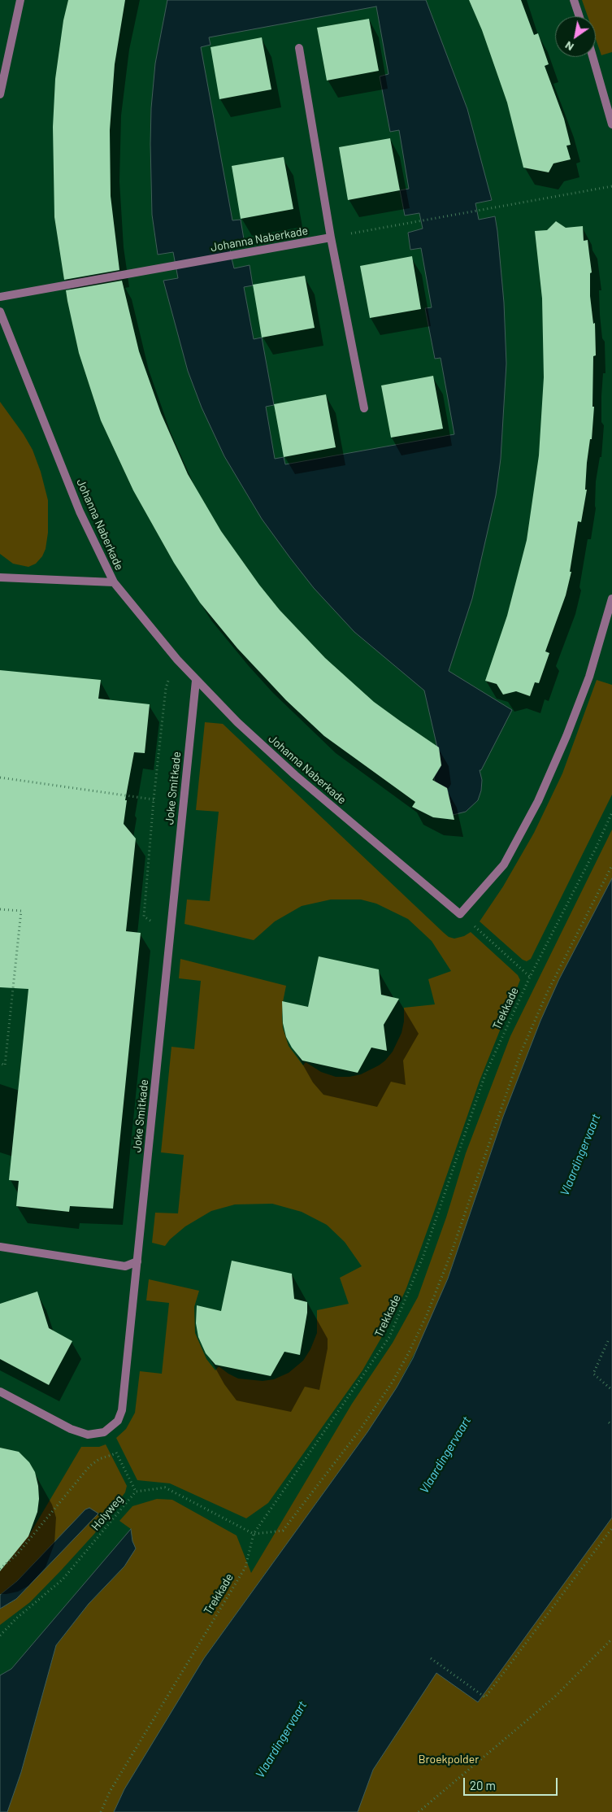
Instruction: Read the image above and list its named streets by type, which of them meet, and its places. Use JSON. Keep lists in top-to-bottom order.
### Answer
{
  "streets": {
    "street": ["Johanna Naberkade", "Joke Smitkade"],
    "path": ["Trekkade", "Holyweg"]
  },
  "crossings": [
    ["Johanna Naberkade", "Joke Smitkade"],
    ["Trekkade", "Holyweg"]
  ],
  "water": ["Vlaardingervaart"],
  "parks": ["Broekpolder"],
  "scale_bar": "20 m",
  "north": "bottom left"
}
